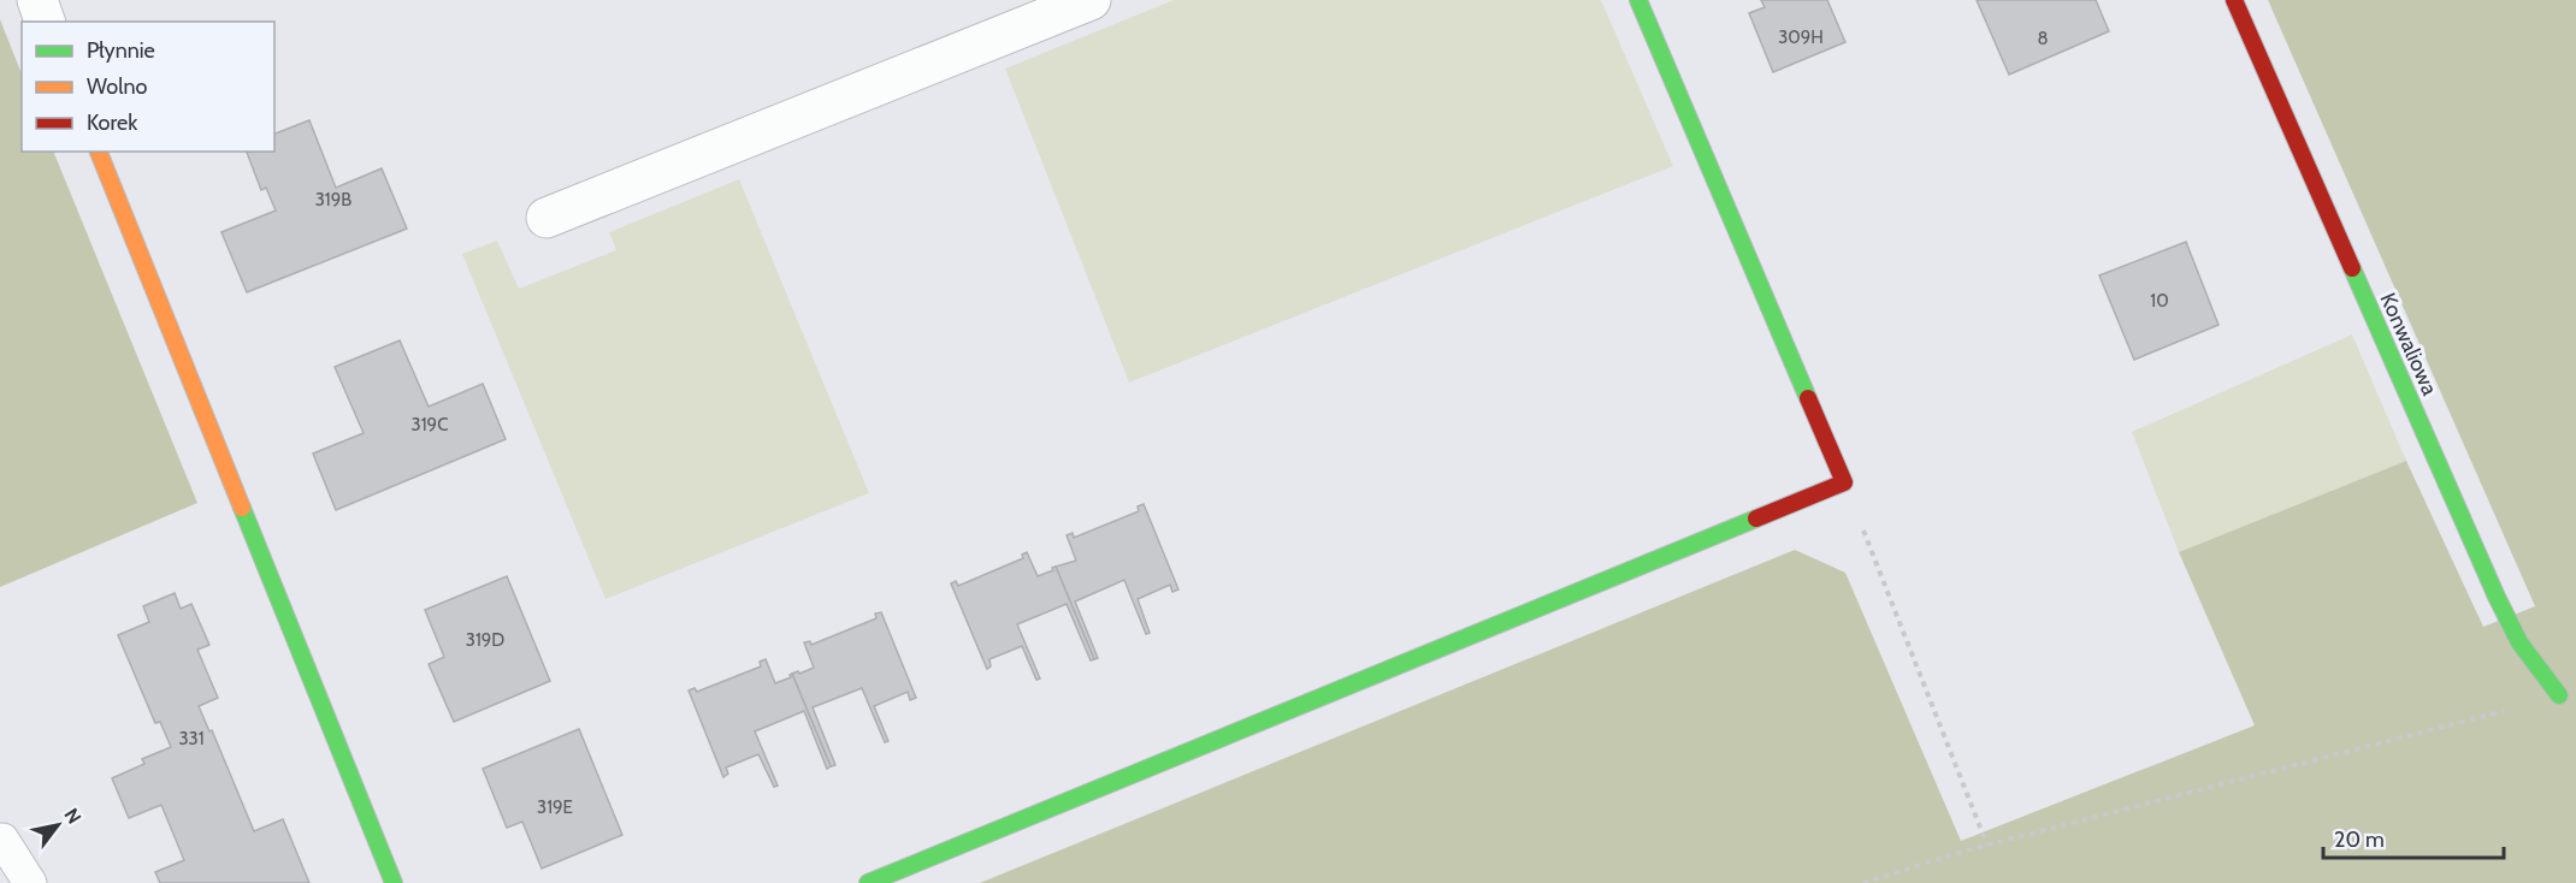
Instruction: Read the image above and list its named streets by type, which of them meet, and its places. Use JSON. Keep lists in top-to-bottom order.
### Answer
{
  "streets": {
    "street": ["Konwaliowa"]
  },
  "house_numbers": [
    "309H",
    "8",
    "319B",
    "10",
    "319C",
    "319D",
    "331",
    "319E"
  ],
  "legend": ["Płynnie", "Wolno", "Korek"],
  "scale_bar": "20 m",
  "north": "top right"
}
